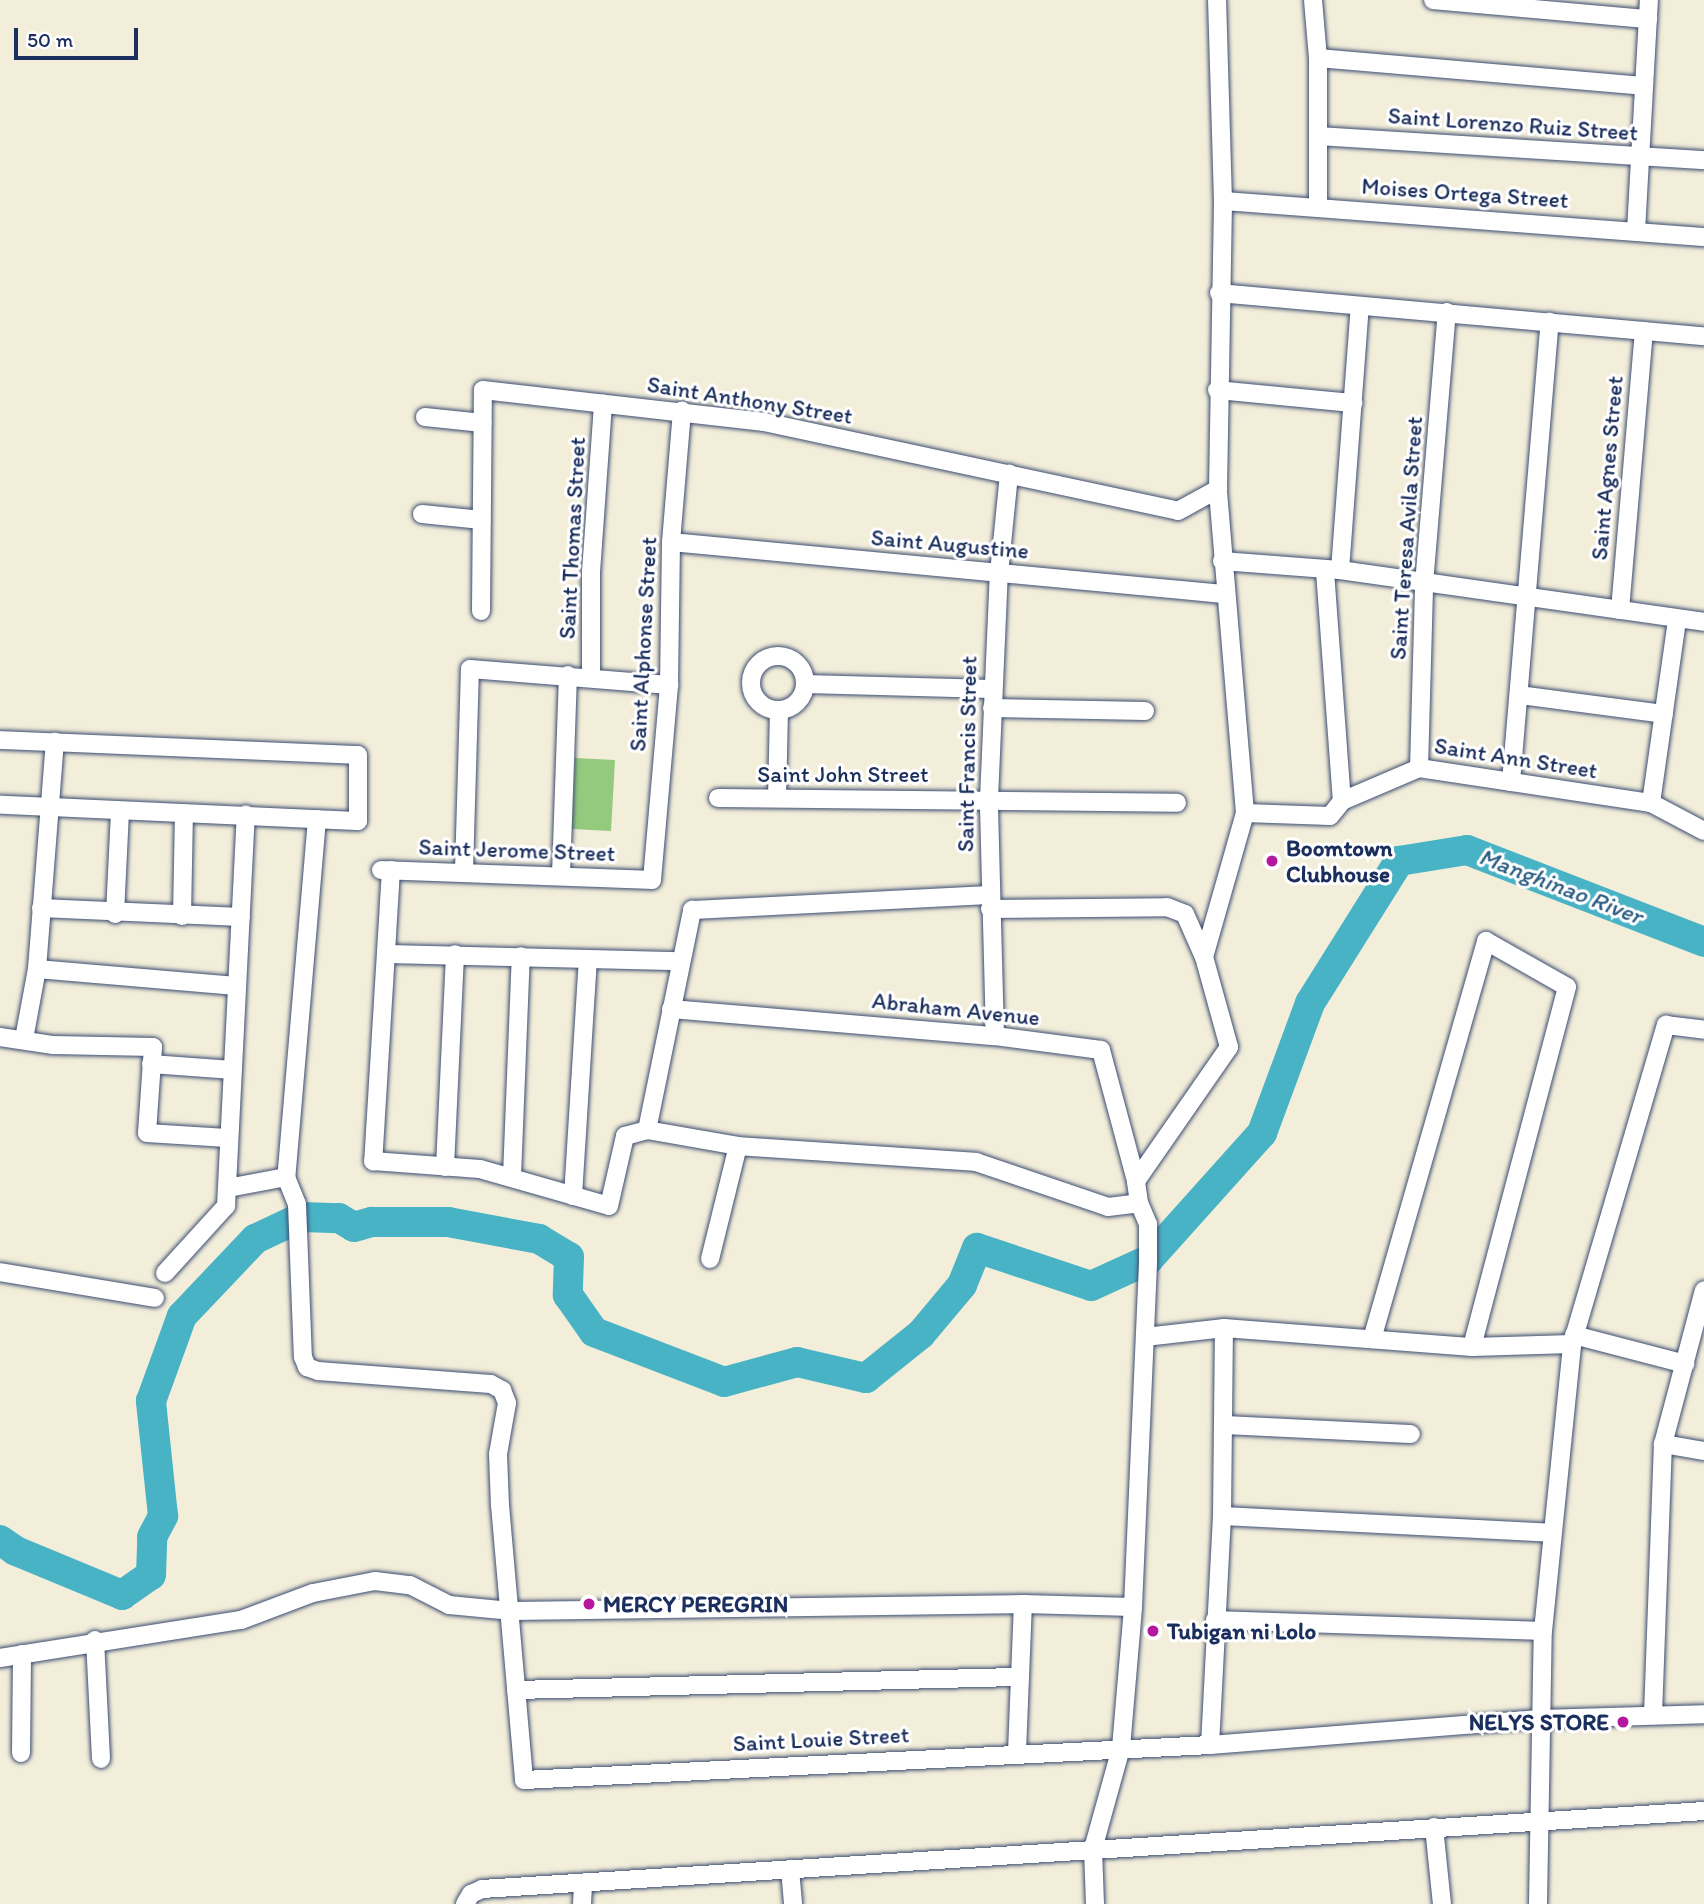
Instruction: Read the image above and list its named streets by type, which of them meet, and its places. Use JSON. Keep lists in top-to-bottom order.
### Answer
{
  "streets": {
    "street": [
      "Saint Lorenzo Ruiz Street",
      "Moises Ortega Street",
      "Saint Anthony Street",
      "Saint Agnes Street",
      "Saint Thomas Street",
      "Saint Teresa Avila Street",
      "Saint Augustine",
      "Saint Alphonse Street",
      "Saint Francis Street",
      "Saint Ann Street",
      "Saint John Street",
      "Saint Jerome Street",
      "Abraham Avenue",
      "Saint Louie Street"
    ]
  },
  "crossings": [
    ["Saint Anthony Street", "Saint Thomas Street"],
    ["Saint Anthony Street", "Saint Alphonse Street"],
    ["Saint Anthony Street", "Saint Francis Street"],
    ["Saint Teresa Avila Street", "Saint Ann Street"],
    ["Saint Augustine", "Saint Alphonse Street"],
    ["Saint Augustine", "Saint Francis Street"],
    ["Saint Alphonse Street", "Saint Jerome Street"],
    ["Saint Francis Street", "Saint John Street"],
    ["Saint Francis Street", "Abraham Avenue"]
  ],
  "water": ["Manghinao River"],
  "places": [
    "Boomtown Clubhouse",
    "MERCY PEREGRIN",
    "Tubigan ni Lolo",
    "NELYS STORE"
  ],
  "scale_bar": "50 m"
}
